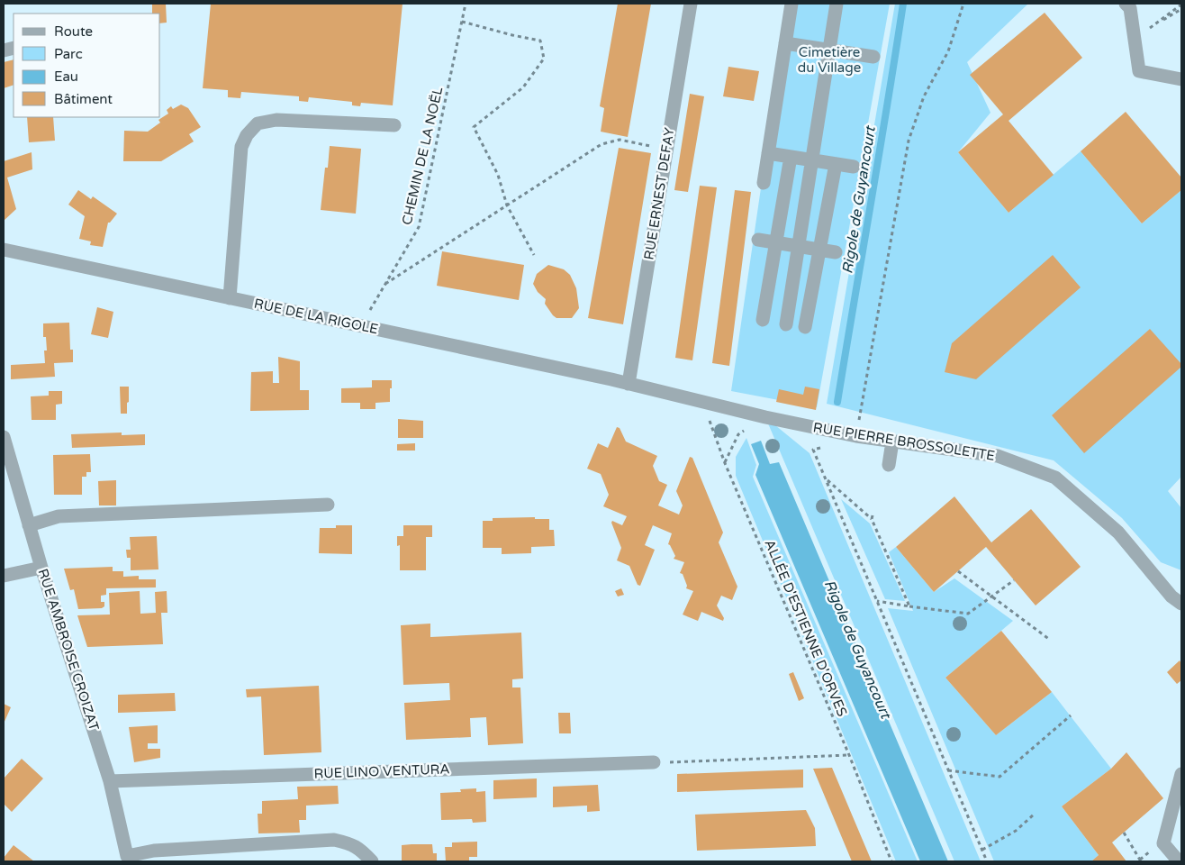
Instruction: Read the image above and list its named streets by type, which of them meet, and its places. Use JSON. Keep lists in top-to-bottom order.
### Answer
{
  "streets": {
    "street": [
      "RUE ERNEST DEFAY",
      "RUE DE LA RIGOLE",
      "RUE PIERRE BROSSOLETTE",
      "RUE AMBROISE CROIZAT",
      "RUE LINO VENTURA"
    ],
    "path": ["CHEMIN DE LA NOËL", "ALLÉE D'ESTIENNE D'ORVES"]
  },
  "crossings": [
    ["CHEMIN DE LA NOËL", "RUE DE LA RIGOLE"],
    ["RUE ERNEST DEFAY", "RUE DE LA RIGOLE"],
    ["RUE ERNEST DEFAY", "RUE PIERRE BROSSOLETTE"],
    ["RUE DE LA RIGOLE", "RUE PIERRE BROSSOLETTE"],
    ["RUE PIERRE BROSSOLETTE", "ALLÉE D'ESTIENNE D'ORVES"],
    ["RUE AMBROISE CROIZAT", "RUE LINO VENTURA"]
  ],
  "water": ["Rigole de Guyancourt"],
  "parks": ["Cimetière du Village"],
  "legend": [
    "Route",
    "Parc",
    "Eau",
    "Bâtiment"
  ]
}
